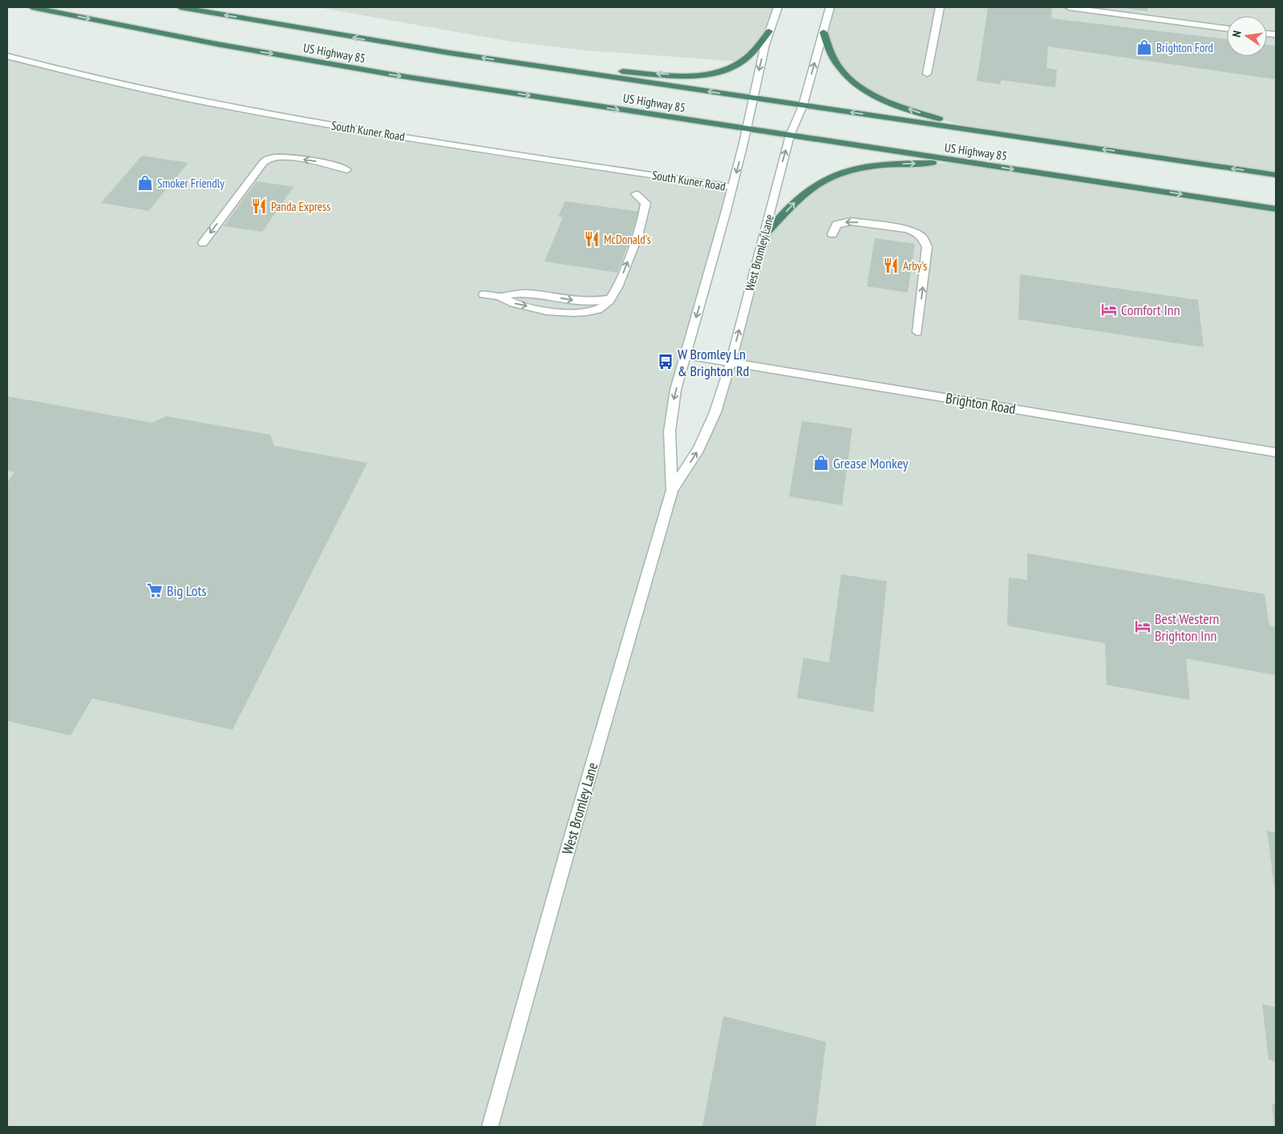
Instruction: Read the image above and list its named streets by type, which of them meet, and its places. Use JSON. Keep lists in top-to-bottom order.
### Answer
{
  "streets": {
    "highway": ["US Highway 85"],
    "main road": ["South Kuner Road", "West Bromley Lane", "Brighton Road"]
  },
  "crossings": [
    ["US Highway 85", "West Bromley Lane"],
    ["South Kuner Road", "West Bromley Lane"],
    ["West Bromley Lane", "Brighton Road"]
  ],
  "places": {
    "shop": ["Brighton Ford", "Smoker Friendly", "Grease Monkey"],
    "restaurant": ["Panda Express", "McDonald's", "Arby's"],
    "hotel": ["Comfort Inn", "Best Western Brighton Inn"],
    "bus stop": ["W Bromley Ln & Brighton Rd"],
    "supermarket": ["Big Lots"]
  },
  "north": "left"
}
